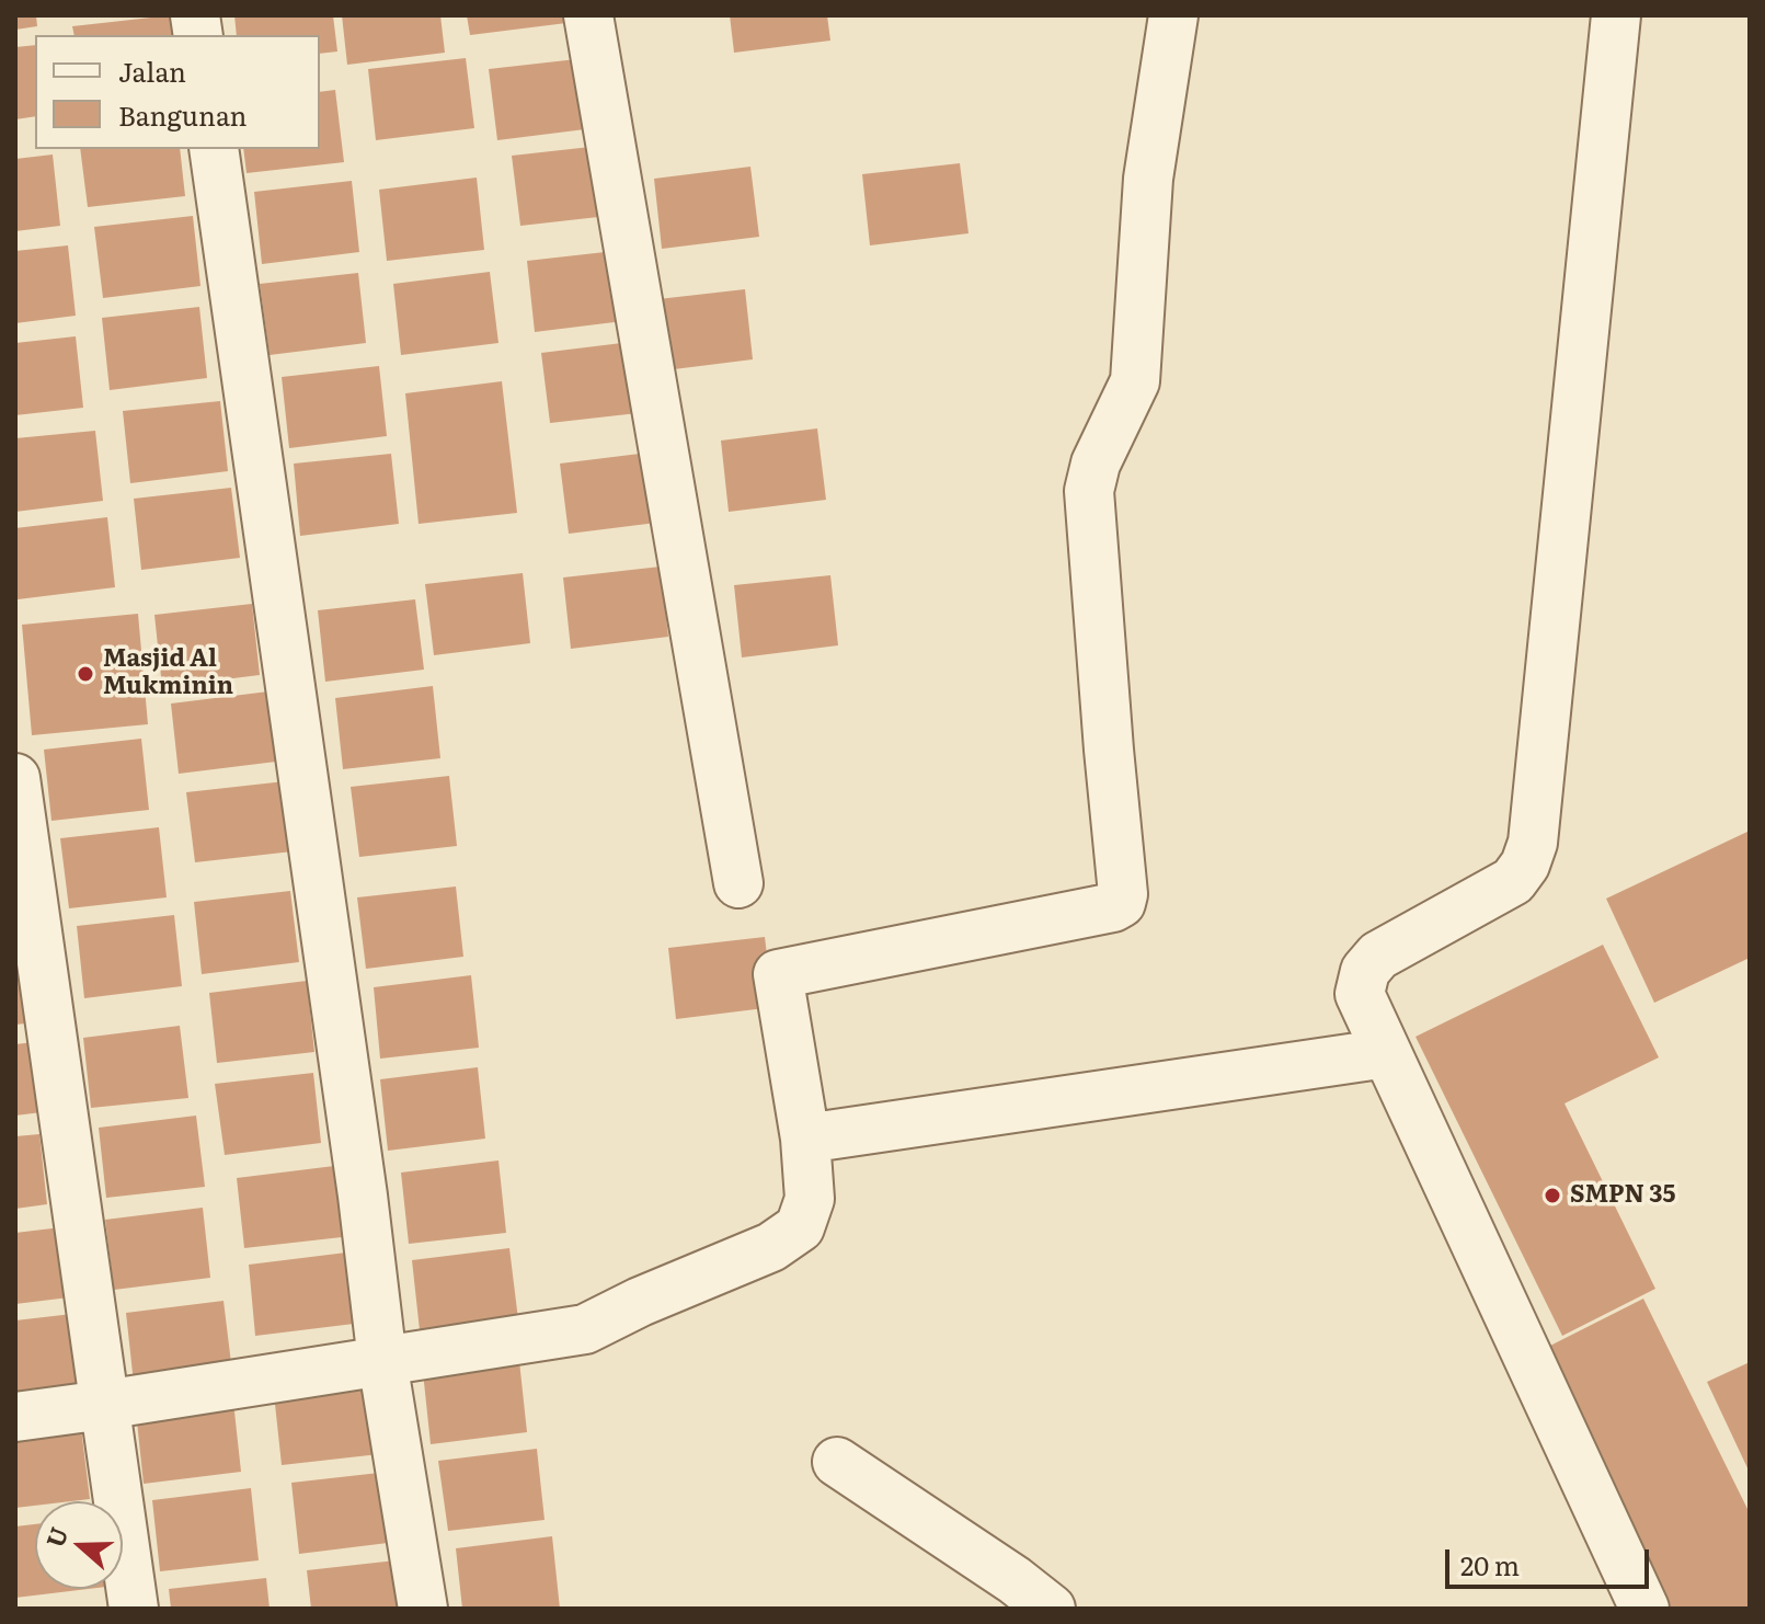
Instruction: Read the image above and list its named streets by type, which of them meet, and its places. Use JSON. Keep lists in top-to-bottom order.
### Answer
{
  "places": ["Masjid Al Mukminin", "SMPN 35"],
  "legend": ["Jalan", "Bangunan"],
  "scale_bar": "20 m",
  "north": "left"
}
